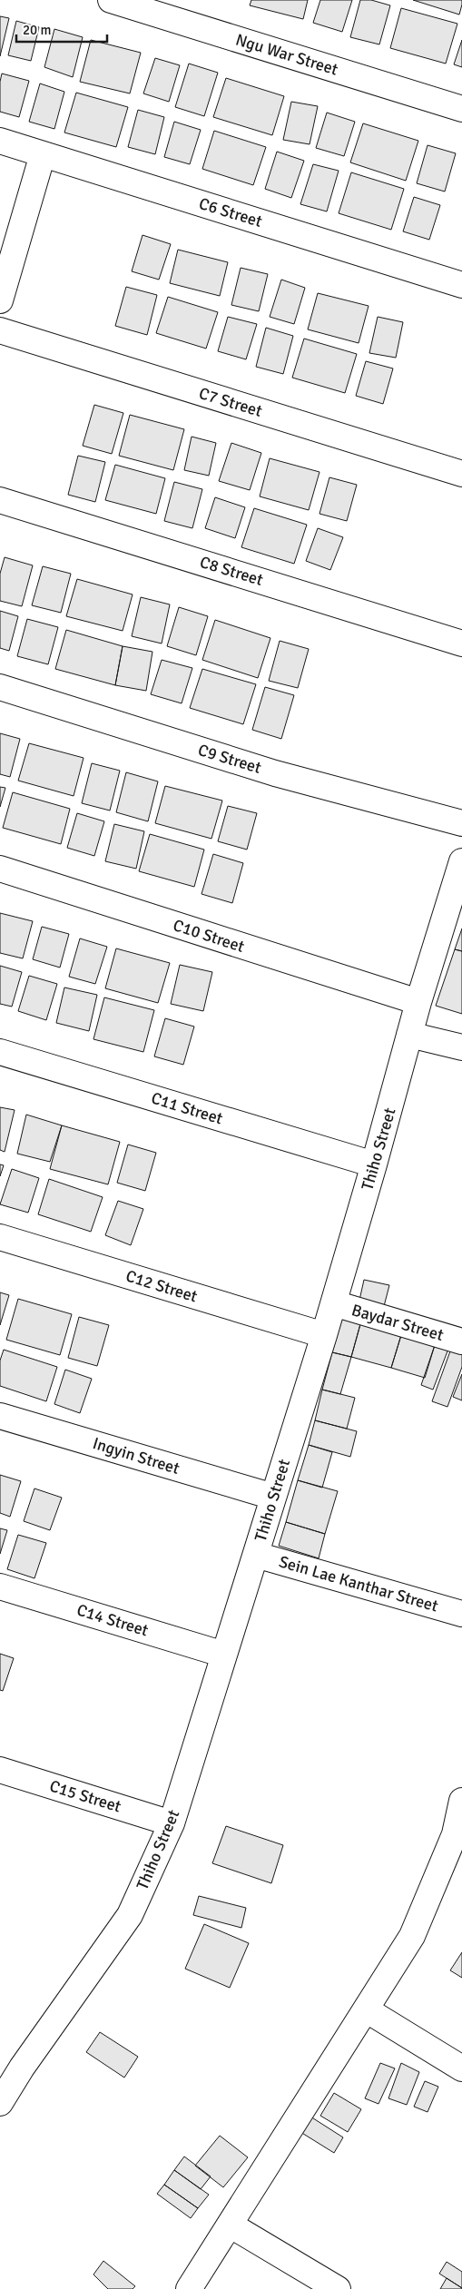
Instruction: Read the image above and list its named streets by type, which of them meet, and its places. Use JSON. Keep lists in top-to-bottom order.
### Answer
{
  "streets": {
    "street": [
      "Ngu War Street",
      "C6 Street",
      "C7 Street",
      "C8 Street",
      "C9 Street",
      "C10 Street",
      "C11 Street",
      "Thiho Street",
      "C12 Street",
      "Baydar Street",
      "Ingyin Street",
      "Sein Lae Kanthar Street",
      "C14 Street",
      "C15 Street"
    ]
  },
  "crossings": [
    ["C10 Street", "Thiho Street"],
    ["C11 Street", "Thiho Street"],
    ["Thiho Street", "C12 Street"],
    ["Thiho Street", "Baydar Street"],
    ["Thiho Street", "Ingyin Street"],
    ["Thiho Street", "Sein Lae Kanthar Street"],
    ["Thiho Street", "C14 Street"],
    ["Thiho Street", "C15 Street"]
  ],
  "scale_bar": "20 m"
}
